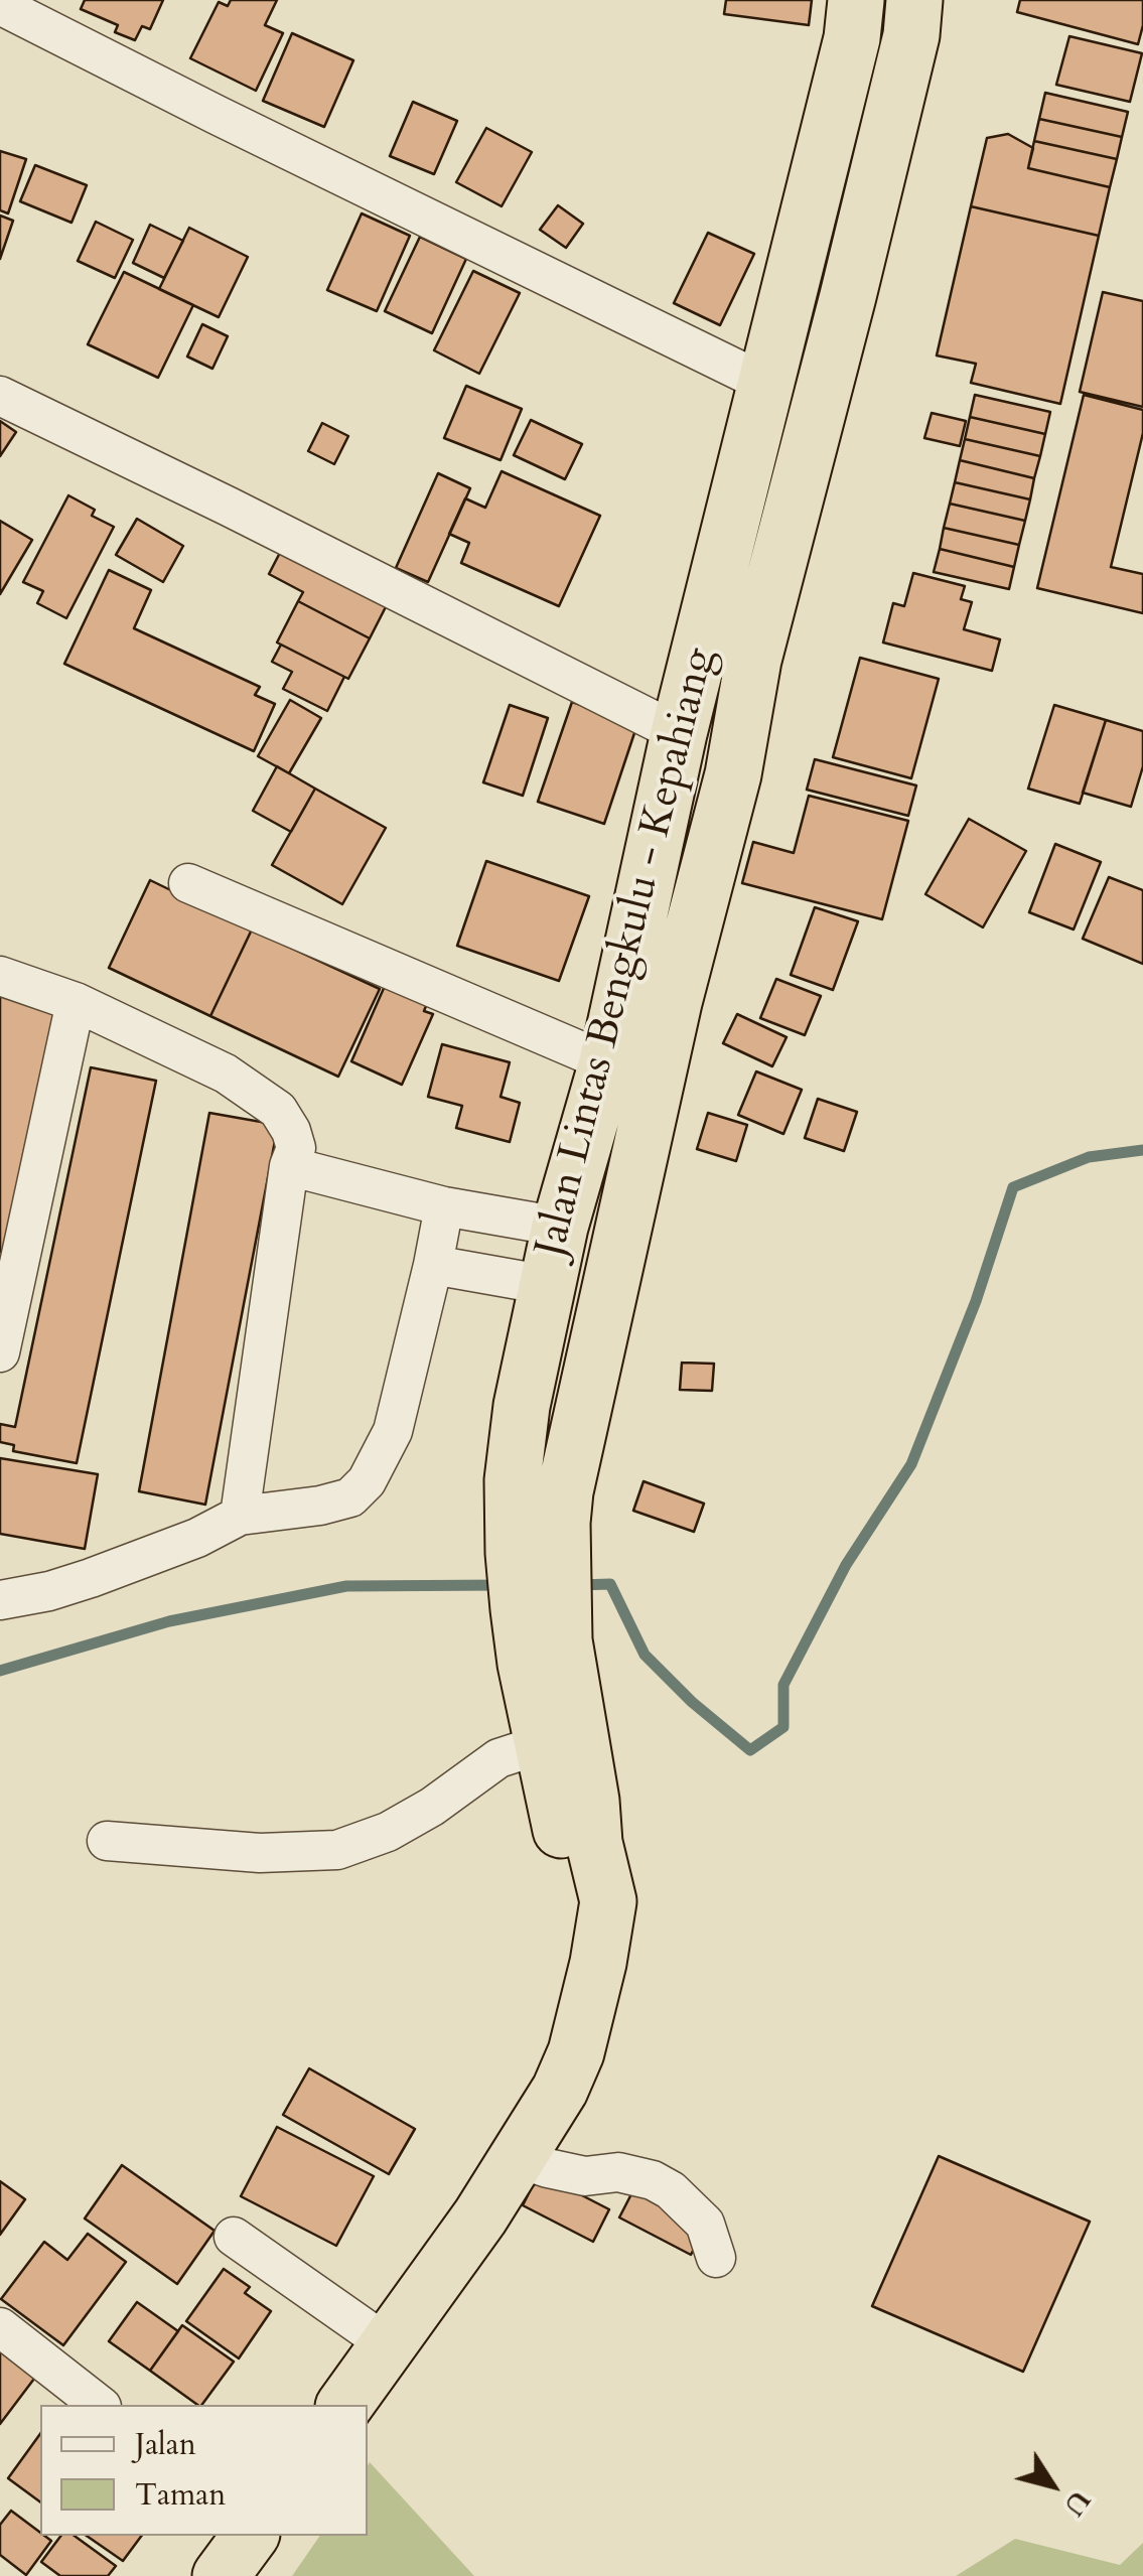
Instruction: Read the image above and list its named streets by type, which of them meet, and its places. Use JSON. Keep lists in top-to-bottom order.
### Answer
{
  "streets": {
    "highway": ["Jalan Lintas Bengkulu - Kepahiang"]
  },
  "legend": ["Jalan", "Taman"],
  "north": "bottom right"
}
